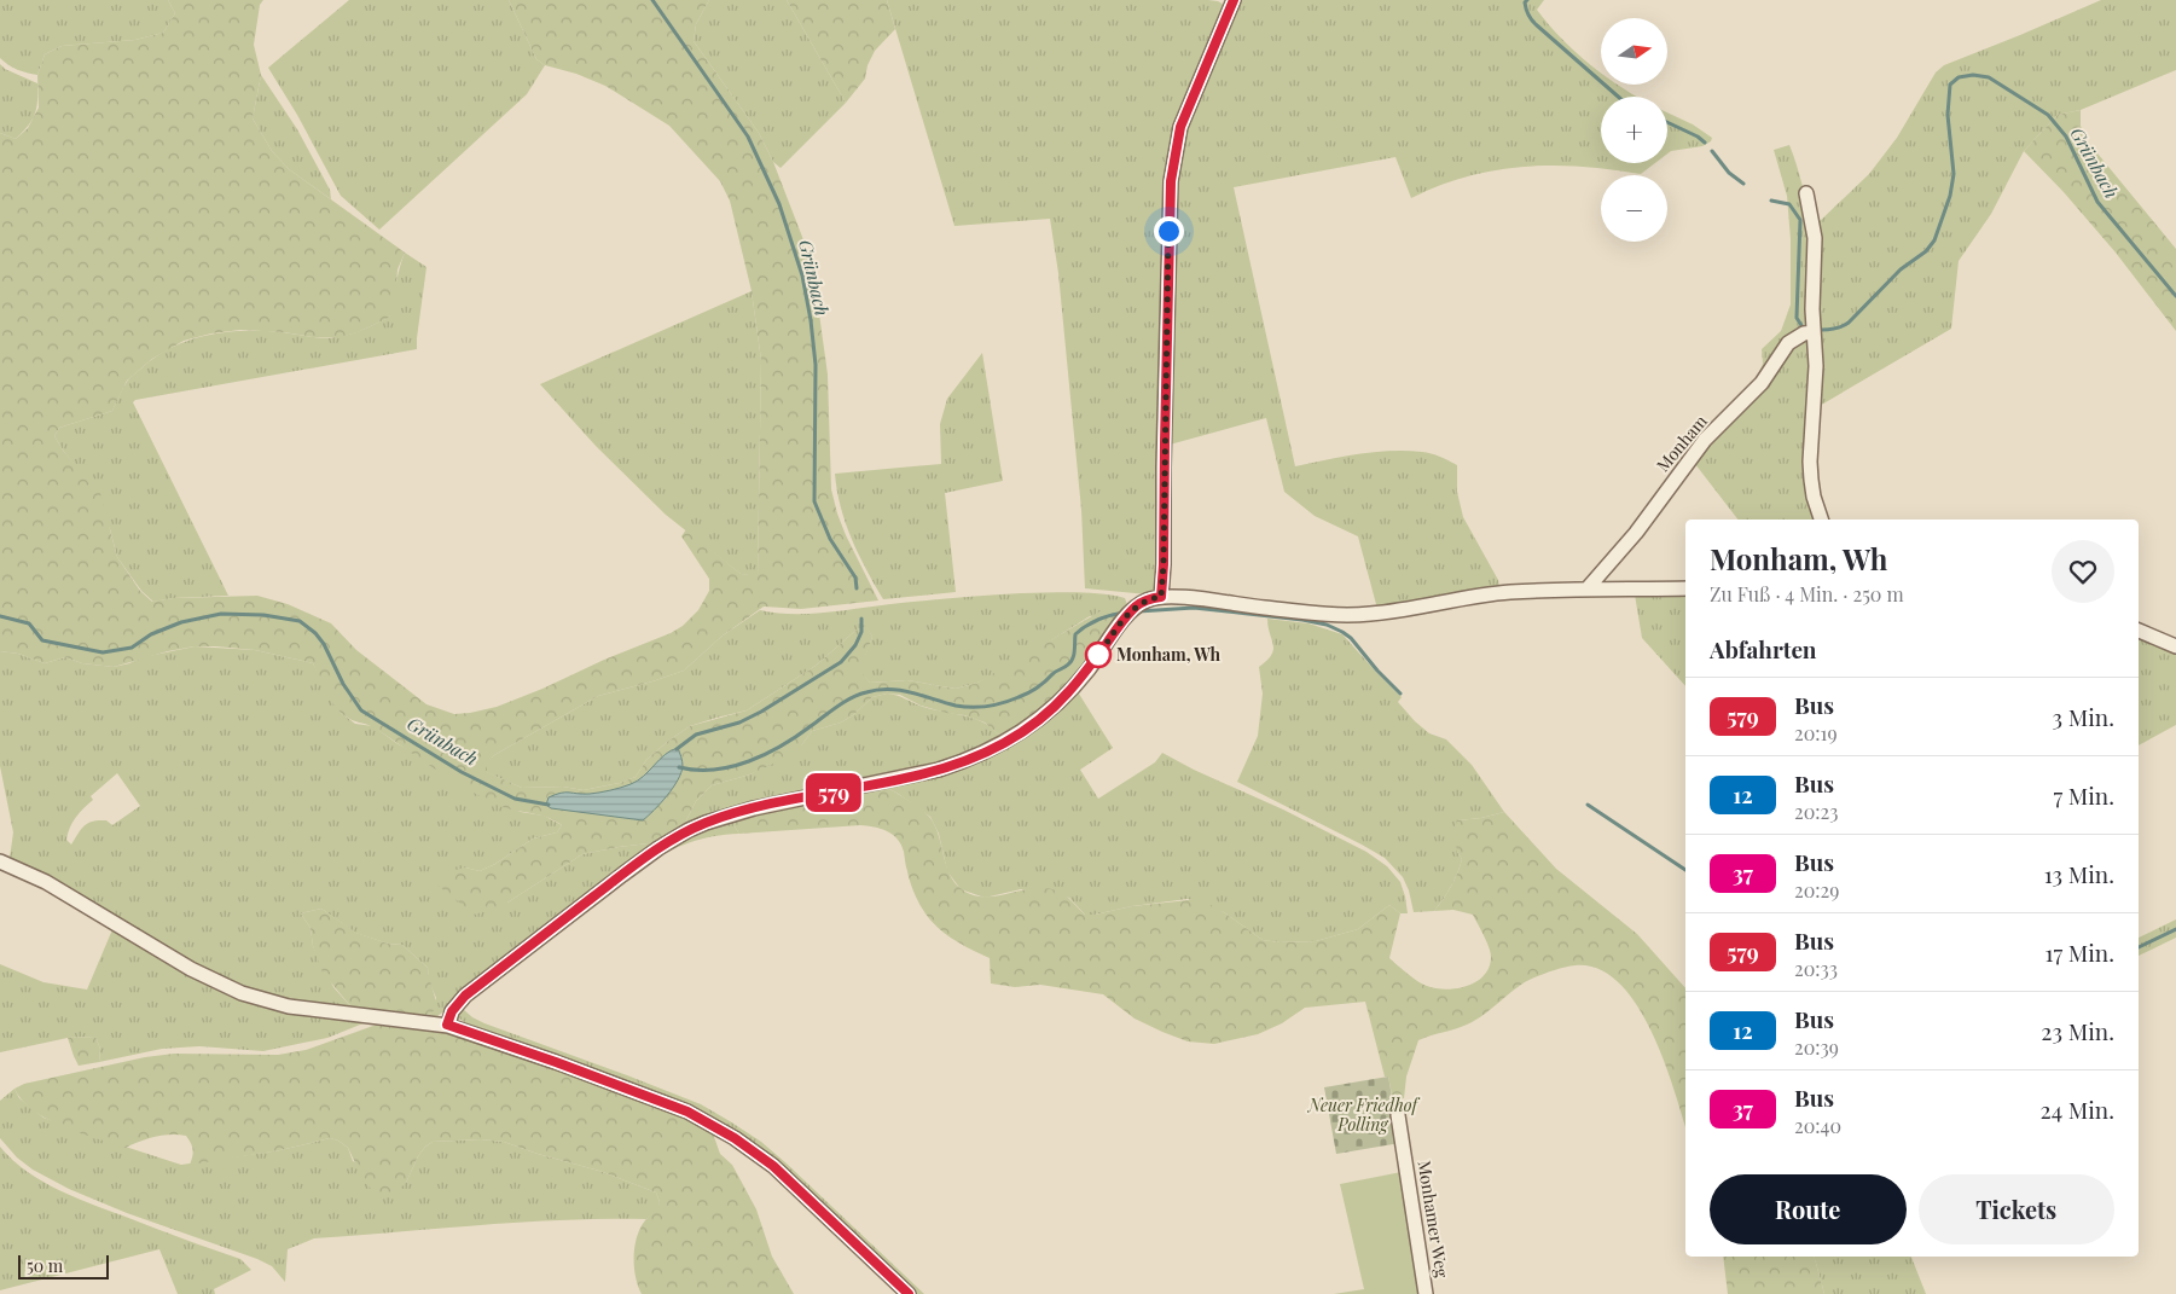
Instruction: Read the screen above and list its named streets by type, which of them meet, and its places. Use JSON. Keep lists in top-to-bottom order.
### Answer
{
  "streets": {
    "street": ["Monham", "Monhamer Weg"]
  },
  "water": ["Grünbach"],
  "parks": ["Neuer Friedhof Polling"],
  "places": ["Monham, Wh"],
  "lines": ["bus line 579"],
  "scale_bar": "50 m",
  "north": "right",
  "page": {
    "on_map": "579",
    "map_buttons": ["+", "−"],
    "heading": [
      ["Monham, Wh", "Zu Fuß · 4 Min. · 250 m"],
      "Abfahrten"
    ],
    "list": [
      {
        "mark": "579",
        "name": "Bus",
        "note": "20:19",
        "value": "3 Min."
      },
      {
        "mark": "12",
        "name": "Bus",
        "note": "20:23",
        "value": "7 Min."
      },
      {
        "mark": "37",
        "name": "Bus",
        "note": "20:29",
        "value": "13 Min."
      },
      {
        "mark": "579",
        "name": "Bus",
        "note": "20:33",
        "value": "17 Min."
      },
      {
        "mark": "12",
        "name": "Bus",
        "note": "20:39",
        "value": "23 Min."
      },
      {
        "mark": "37",
        "name": "Bus",
        "note": "20:40",
        "value": "24 Min."
      }
    ],
    "buttons": ["Route", "Tickets"],
    "scale": "50 m"
  }
}
